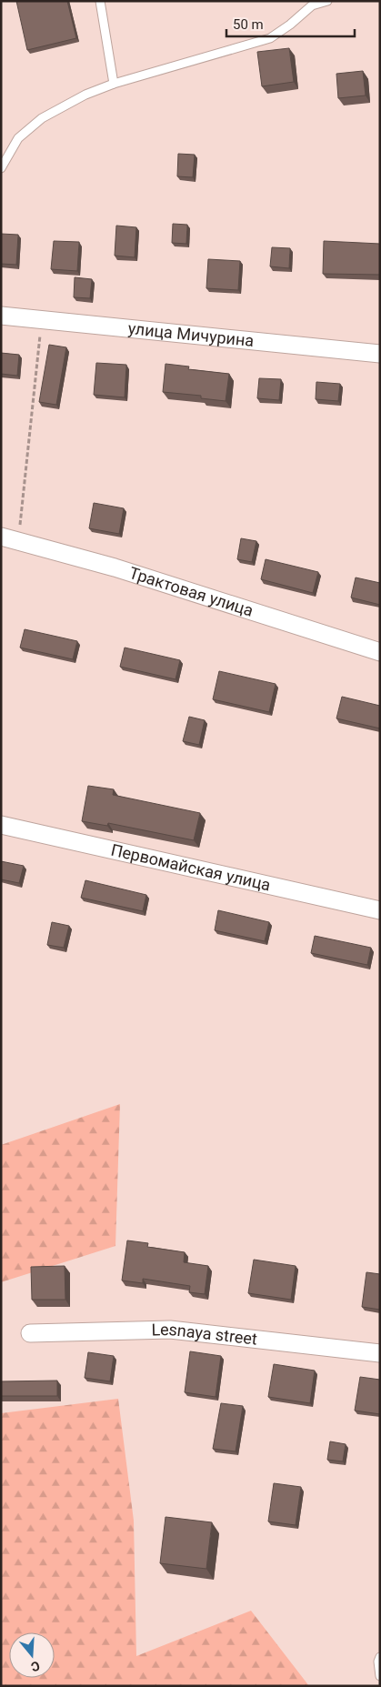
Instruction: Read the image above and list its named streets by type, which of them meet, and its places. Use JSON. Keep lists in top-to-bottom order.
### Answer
{
  "streets": {
    "street": [
      "улица Мичурина",
      "Трактовая улица",
      "Первомайская улица",
      "Lesnaya street"
    ]
  },
  "scale_bar": "50 m",
  "north": "bottom"
}
